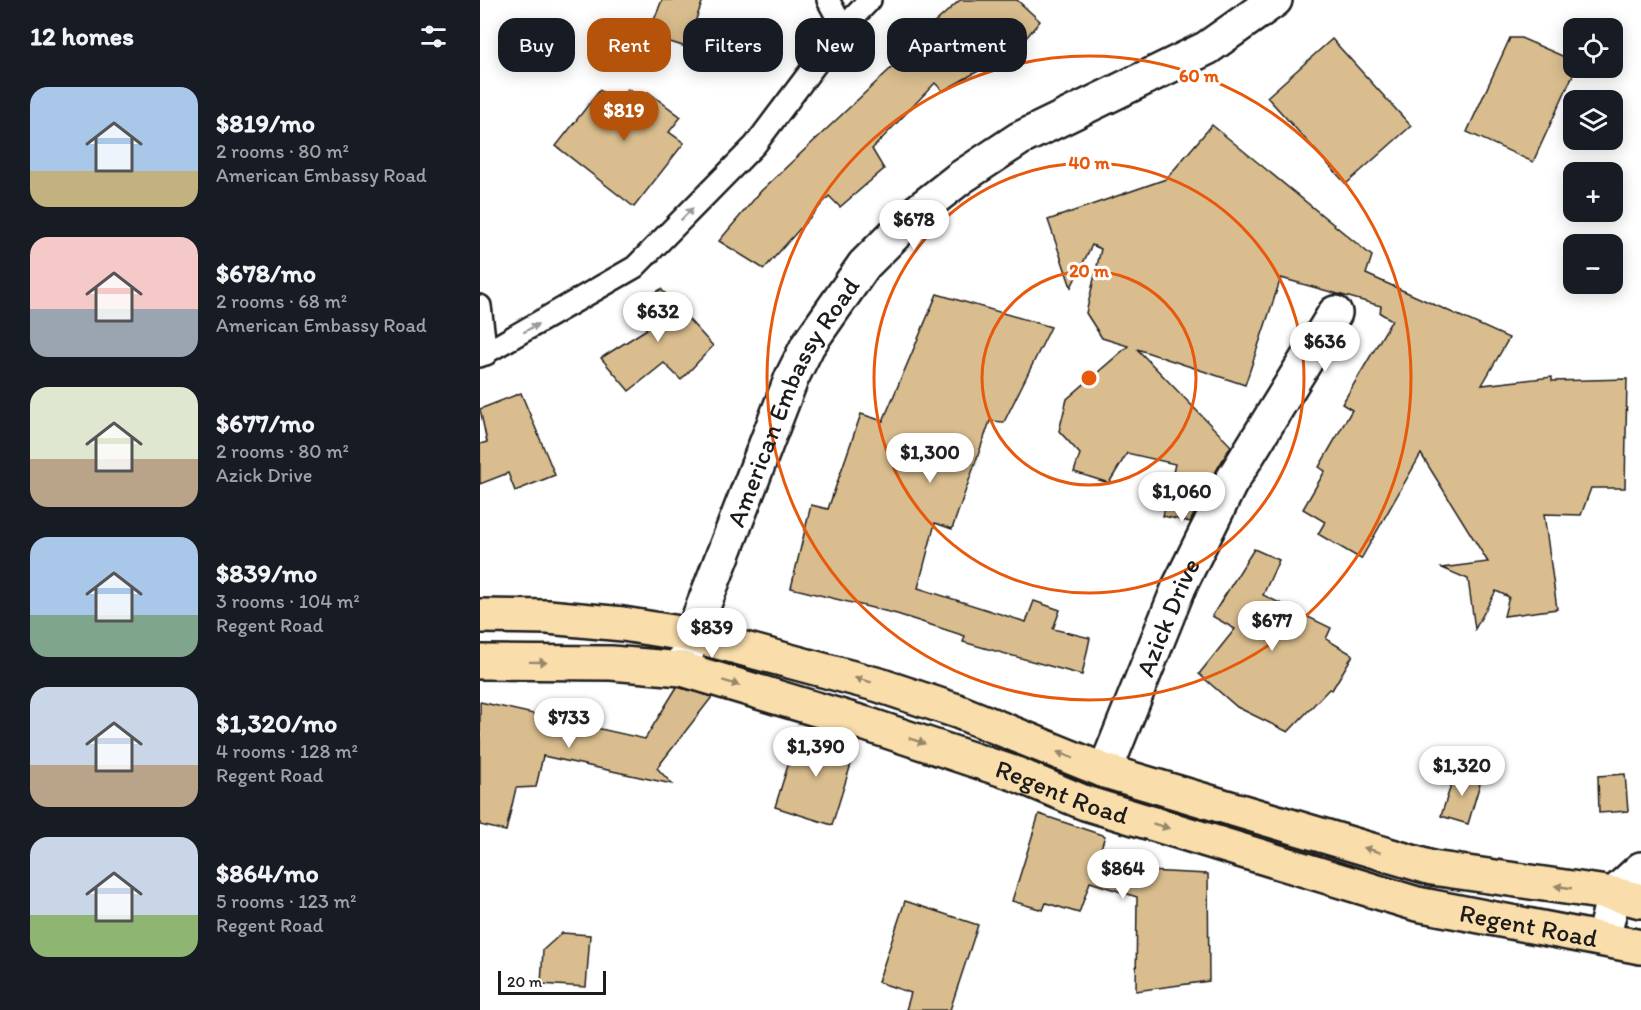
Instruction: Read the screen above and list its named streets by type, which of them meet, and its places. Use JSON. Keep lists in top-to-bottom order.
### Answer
{
  "streets": {
    "main road": ["Regent Road"],
    "street": ["American Embassy Road", "Azick Drive"]
  },
  "crossings": [
    ["American Embassy Road", "Regent Road"],
    ["Azick Drive", "Regent Road"]
  ],
  "scale_bar": "20 m",
  "page": {
    "heading": "12 homes",
    "map_buttons": ["+", "−"],
    "chip": [
      "Buy",
      "Rent",
      "Filters",
      "New",
      "Apartment"
    ],
    "list": [
      {
        "name": "$819/mo",
        "note": "2 rooms · 80 m² · American Embassy Road"
      },
      {
        "name": "$678/mo",
        "note": "2 rooms · 68 m² · American Embassy Road"
      },
      {
        "name": "$677/mo",
        "note": "2 rooms · 80 m² · Azick Drive"
      },
      {
        "name": "$839/mo",
        "note": "3 rooms · 104 m² · Regent Road"
      },
      {
        "name": "$1,320/mo",
        "note": "4 rooms · 128 m² · Regent Road"
      },
      {
        "name": "$864/mo",
        "note": "5 rooms · 123 m² · Regent Road"
      }
    ],
    "price": [
      "$819",
      "$678",
      "$632",
      "$636",
      "$1,300",
      "$1,060",
      "$677",
      "$839",
      "$733",
      "$1,390",
      "$1,320",
      "$864"
    ],
    "scale": "20 m"
  },
  "rings": ["60 m", "40 m", "20 m"]
}
